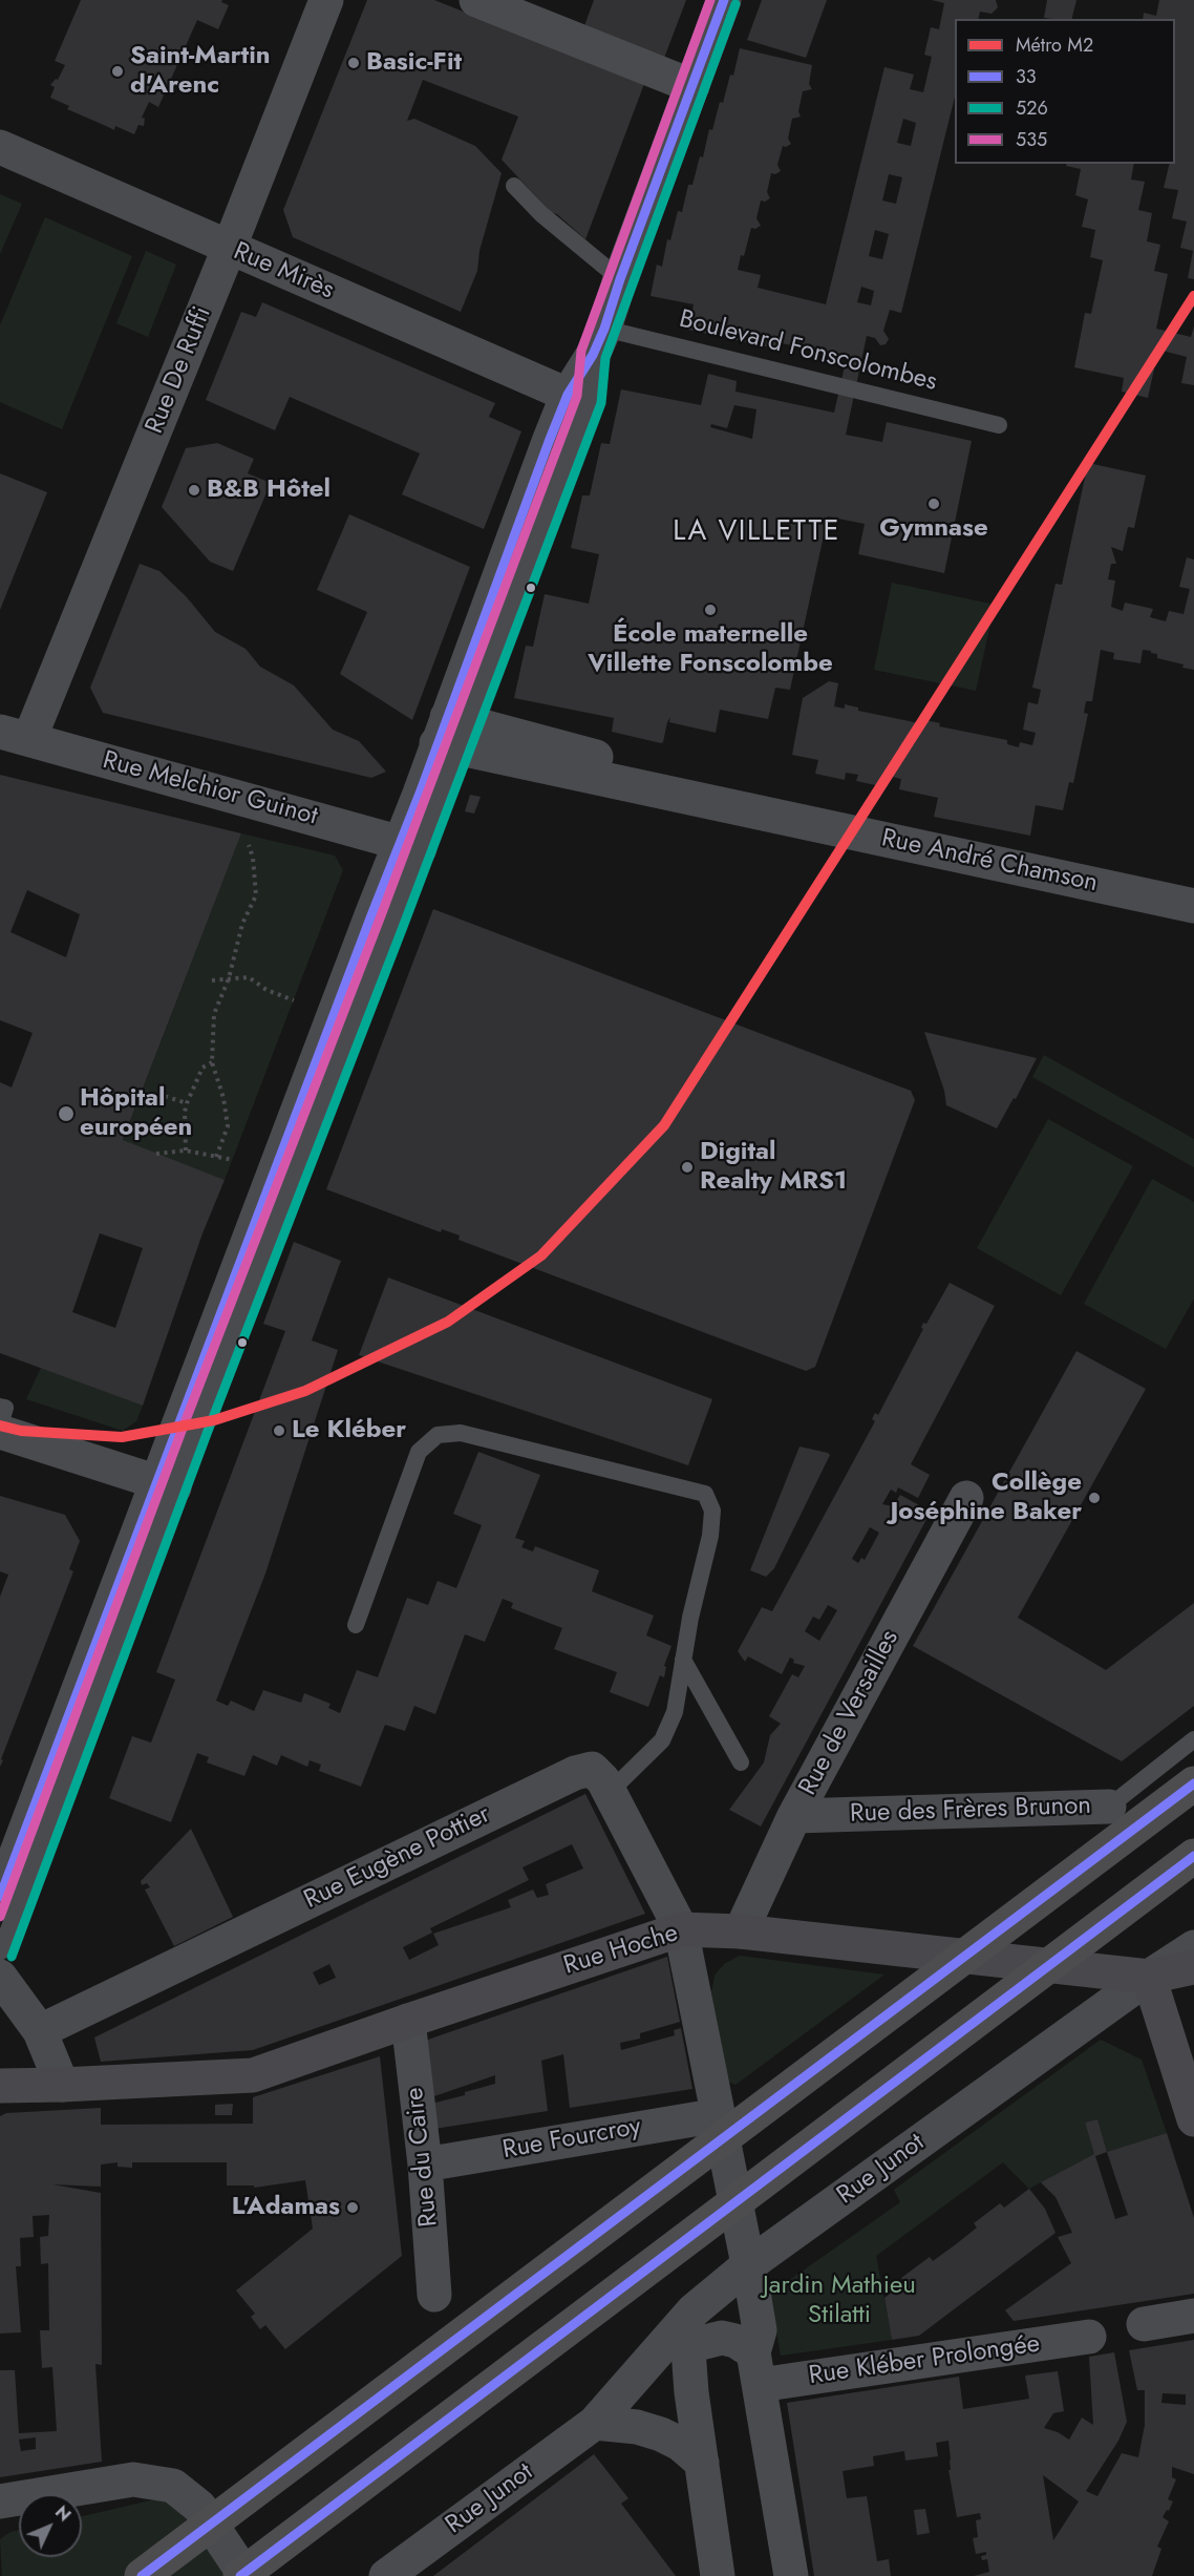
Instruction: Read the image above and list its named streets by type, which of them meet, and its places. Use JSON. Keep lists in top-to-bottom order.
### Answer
{
  "streets": {
    "street": [
      "Rue Mirès",
      "Rue De Ruffi",
      "Rue Melchior Guinot",
      "Rue André Chamson",
      "Rue de Versailles",
      "Rue des Frères Brunon",
      "Rue Eugène Pottier",
      "Rue Hoche",
      "Rue Fourcroy",
      "Rue du Caire",
      "Rue Junot",
      "Rue Kléber Prolongée"
    ],
    "lane": ["Boulevard Fonscolombes"]
  },
  "crossings": [
    ["Rue Mirès", "Rue De Ruffi"],
    ["Rue De Ruffi", "Rue Melchior Guinot"],
    ["Rue de Versailles", "Rue des Frères Brunon"],
    ["Rue de Versailles", "Rue Hoche"],
    ["Rue Eugène Pottier", "Rue Hoche"],
    ["Rue Eugène Pottier", "Rue Fourcroy"],
    ["Rue Eugène Pottier", "Rue Junot"],
    ["Rue Eugène Pottier", "Rue Kléber Prolongée"],
    ["Rue Hoche", "Rue du Caire"],
    ["Rue Hoche", "Rue Junot"],
    ["Rue Fourcroy", "Rue du Caire"]
  ],
  "districts": ["LA VILLETTE"],
  "parks": ["Jardin Mathieu Stilatti"],
  "places": [
    "Basic-Fit",
    "Saint-Martin d'Arenc",
    "B&B Hôtel",
    "Gymnase",
    "École maternelle Villette Fonscolombe",
    "Hôpital européen",
    "Digital Realty MRS1",
    "Le Kléber",
    "Collège Joséphine Baker",
    "L'Adamas"
  ],
  "lines": [
    "transit line 33",
    "transit line 535",
    "transit line 526",
    "metro line M2"
  ],
  "legend": [
    "Métro M2",
    "33",
    "526",
    "535"
  ],
  "north": "top right"
}
